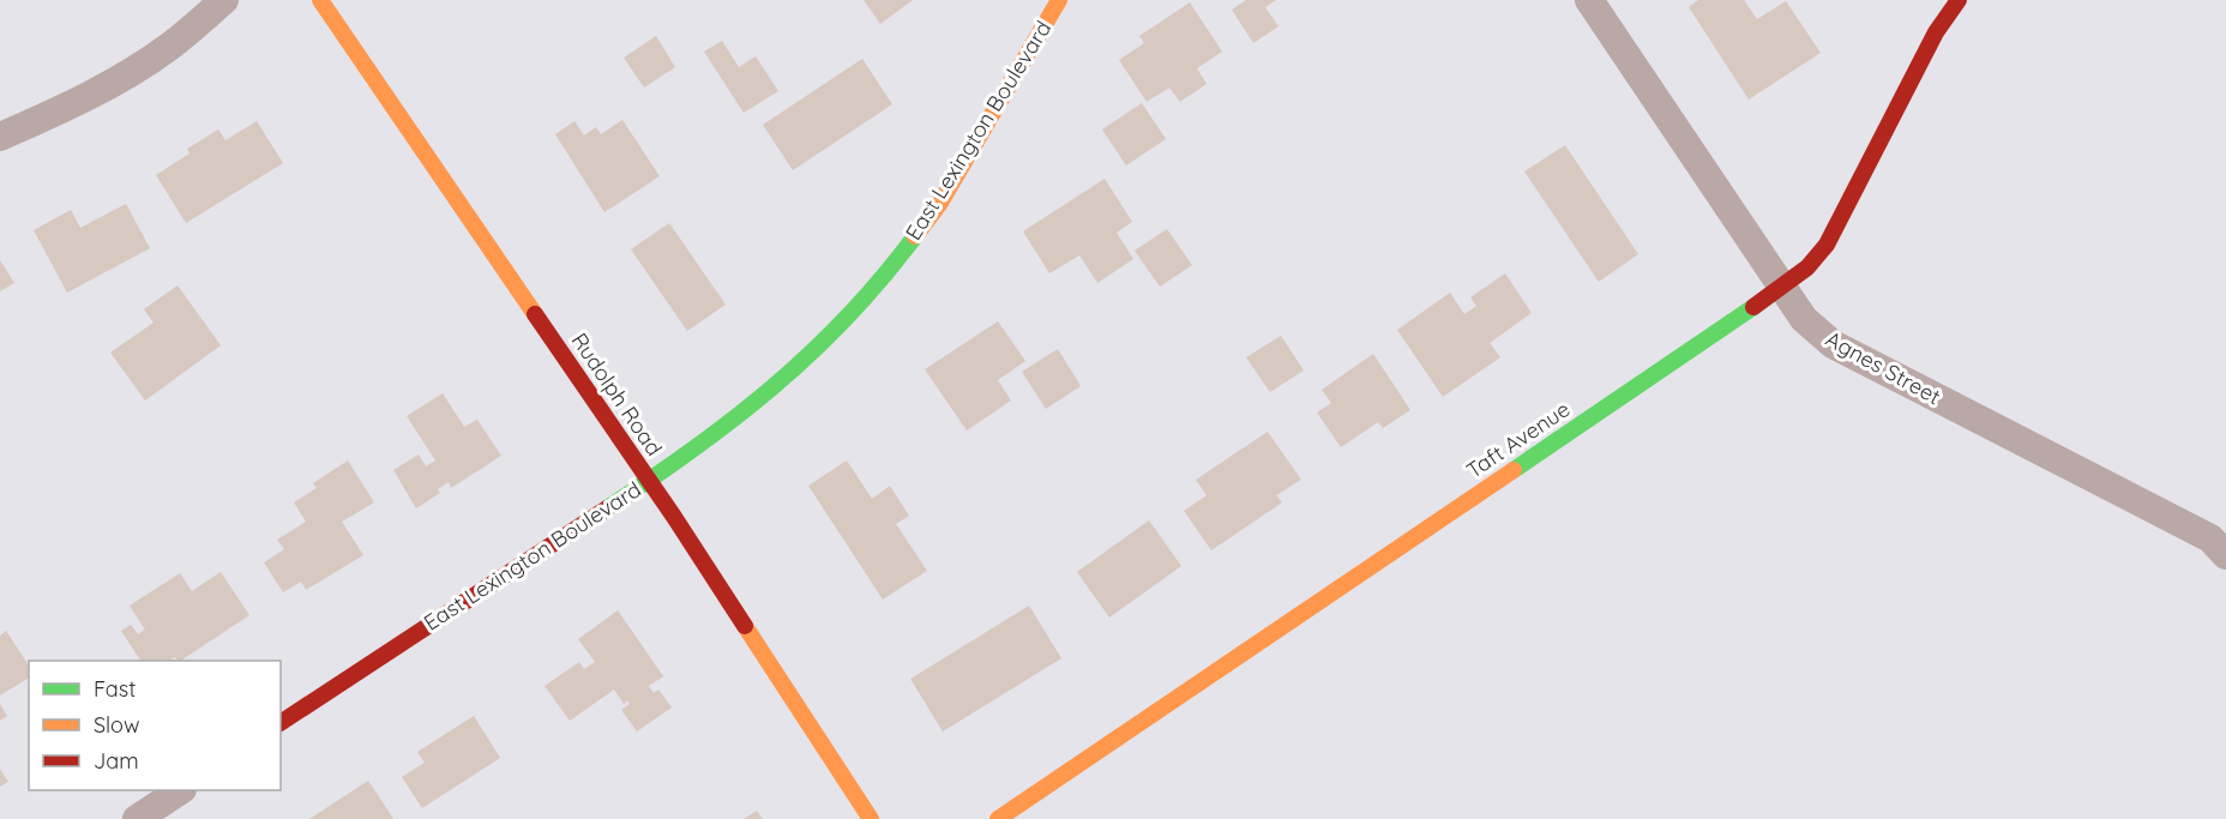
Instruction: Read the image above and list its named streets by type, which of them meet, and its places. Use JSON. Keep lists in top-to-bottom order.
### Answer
{
  "streets": {
    "street": [
      "East Lexington Boulevard",
      "Agnes Street",
      "Rudolph Road",
      "Taft Avenue"
    ]
  },
  "crossings": [
    ["East Lexington Boulevard", "Rudolph Road"],
    ["Agnes Street", "Taft Avenue"]
  ],
  "legend": ["Fast", "Slow", "Jam"]
}
